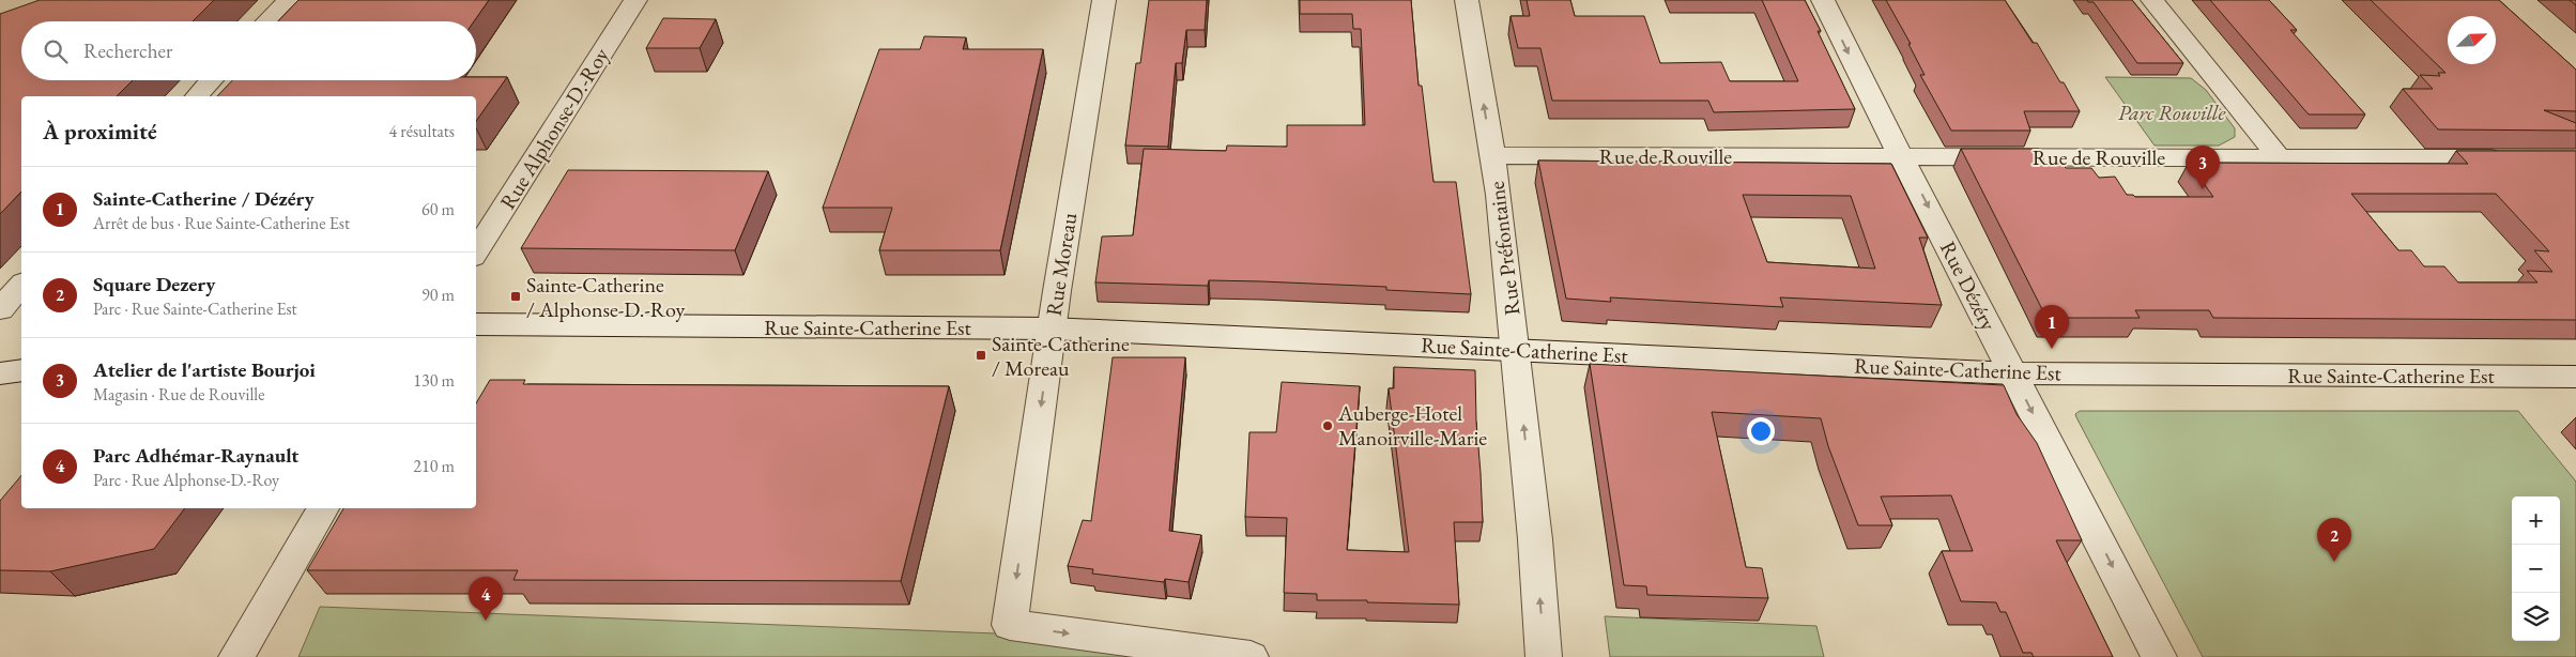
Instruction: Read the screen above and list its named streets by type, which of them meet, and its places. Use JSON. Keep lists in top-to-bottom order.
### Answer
{
  "streets": {
    "street": [
      "Rue Alphonse-D.-Roy",
      "Rue de Rouville",
      "Rue Préfontaine",
      "Rue Moreau",
      "Rue Dézéry",
      "Rue Sainte-Catherine Est"
    ]
  },
  "crossings": [
    ["Rue de Rouville", "Rue Préfontaine"],
    ["Rue de Rouville", "Rue Dézéry"],
    ["Rue Préfontaine", "Rue Sainte-Catherine Est"],
    ["Rue Moreau", "Rue Sainte-Catherine Est"],
    ["Rue Dézéry", "Rue Sainte-Catherine Est"]
  ],
  "one_way": ["Rue Préfontaine", "Rue Dézéry"],
  "parks": ["Parc Rouville"],
  "places": {
    "transit": ["Sainte-Catherine / Alphonse-D.-Roy", "Sainte-Catherine / Moreau"],
    "other": ["Auberge-Hotel Manoirville-Marie"]
  },
  "north": "top right",
  "page": {
    "search": "Rechercher",
    "heading": ["À proximité", "4 résultats"],
    "pins": [
      "3",
      "1",
      "2",
      "4"
    ],
    "list": [
      {
        "mark": "1",
        "name": "Sainte-Catherine / Dézéry",
        "note": "Arrêt de bus · Rue Sainte-Catherine Est",
        "value": "60 m"
      },
      {
        "mark": "2",
        "name": "Square Dezery",
        "note": "Parc · Rue Sainte-Catherine Est",
        "value": "90 m"
      },
      {
        "mark": "3",
        "name": "Atelier de l'artiste Bourjoi",
        "note": "Magasin · Rue de Rouville",
        "value": "130 m"
      },
      {
        "mark": "4",
        "name": "Parc Adhémar-Raynault",
        "note": "Parc · Rue Alphonse-D.-Roy",
        "value": "210 m"
      }
    ],
    "map_buttons": ["+", "−"]
  }
}
